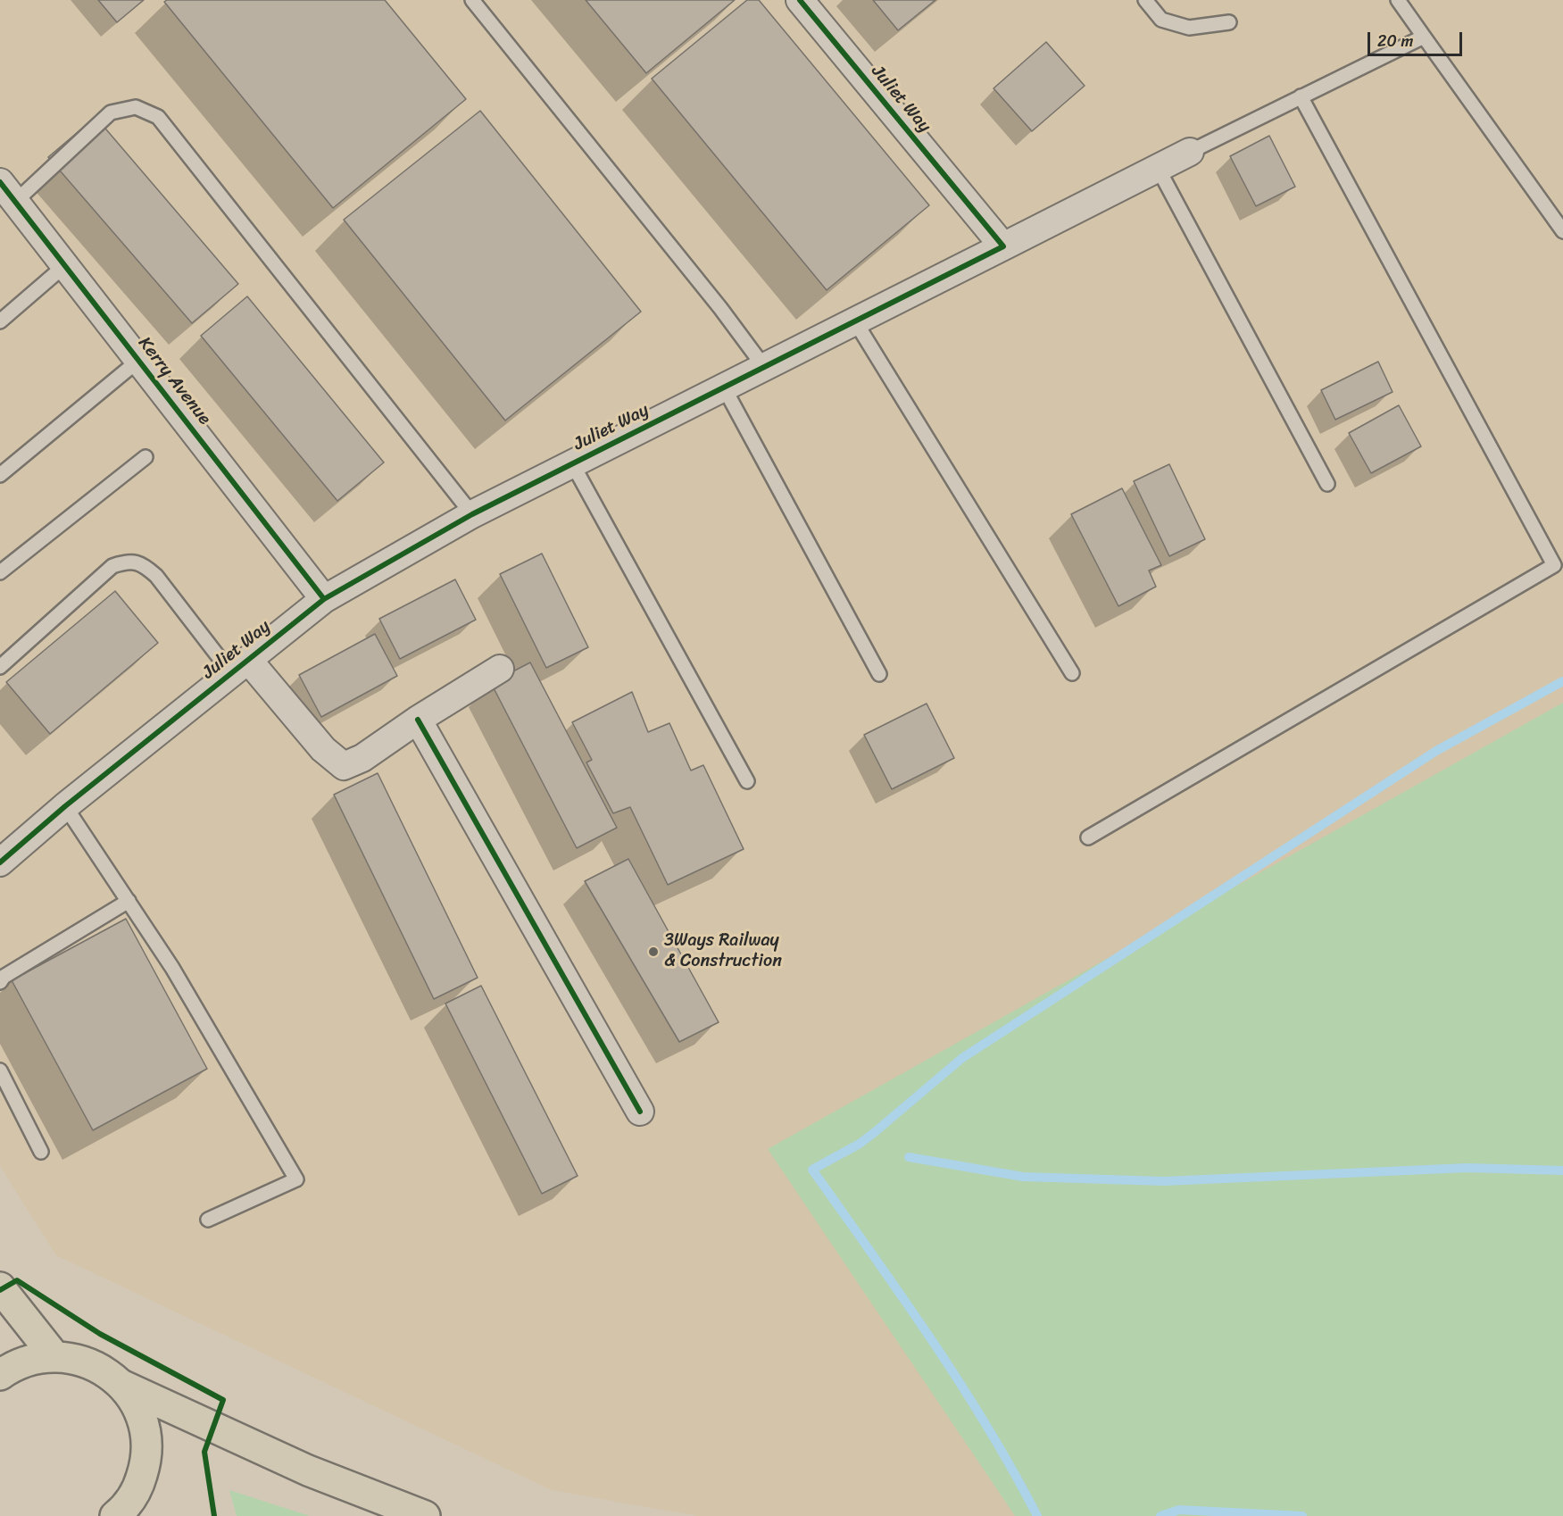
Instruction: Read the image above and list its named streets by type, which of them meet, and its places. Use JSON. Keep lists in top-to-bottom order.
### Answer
{
  "streets": {
    "street": ["Juliet Way", "Kerry Avenue"]
  },
  "crossings": [
    ["Juliet Way", "Kerry Avenue"]
  ],
  "places": ["3Ways Railway & Construction"],
  "scale_bar": "20 m"
}
